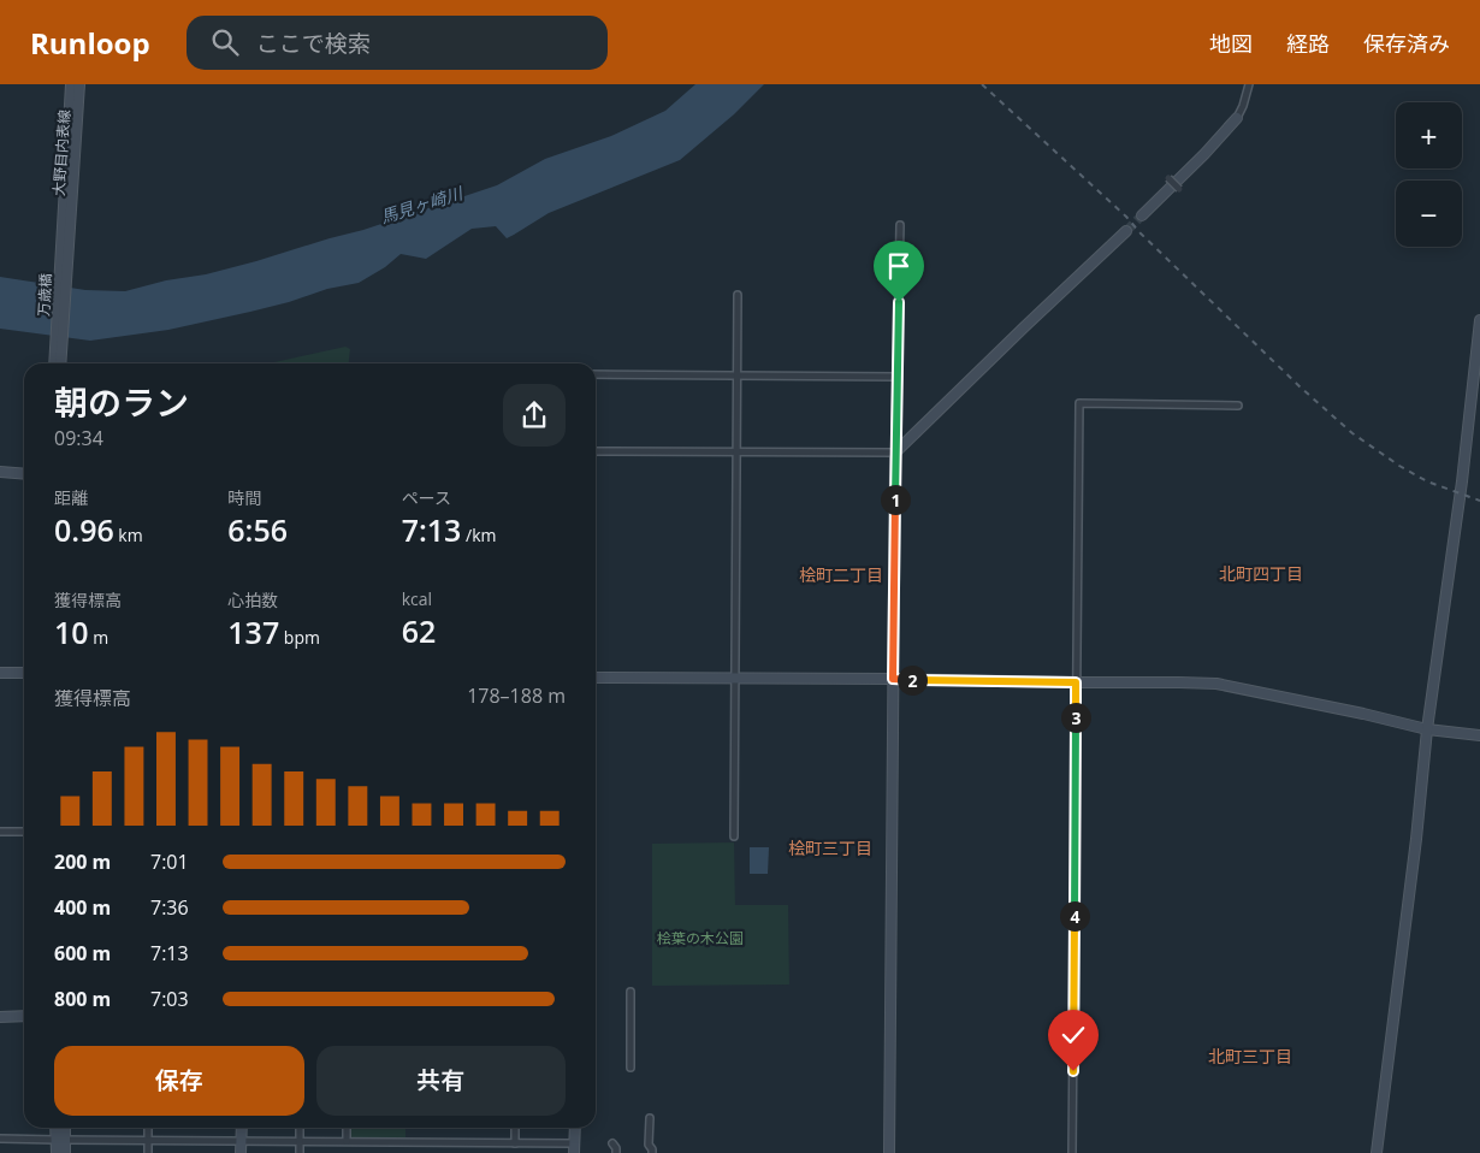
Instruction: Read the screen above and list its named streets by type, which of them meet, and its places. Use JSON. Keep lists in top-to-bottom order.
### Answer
{
  "streets": {
    "street": ["大野目内表線", "万歳橋"]
  },
  "crossings": [
    ["大野目内表線", "万歳橋"]
  ],
  "districts": [
    "北町四丁目",
    "桧町二丁目",
    "桧町三丁目",
    "北町三丁目"
  ],
  "water": ["馬見ヶ崎川"],
  "parks": ["桧葉の木公園"],
  "page": {
    "header": "Runloop",
    "search": "ここで検索",
    "nav": ["地図", "経路", "保存済み"],
    "map_buttons": ["+", "−"],
    "heading": ["朝のラン", "09:34"],
    "stats": [
      ["距離", "0.96 km"],
      ["時間", "6:56"],
      ["ペース", "7:13 /km"],
      ["獲得標高", "10 m"],
      ["心拍数", "137 bpm"],
      ["kcal", "62"]
    ],
    "pins": [
      "1",
      "2",
      "3",
      "4"
    ],
    "chart": ["獲得標高", "178–188 m"],
    "list": [
      {
        "name": "200 m",
        "note": "7:01"
      },
      {
        "name": "400 m",
        "note": "7:36"
      },
      {
        "name": "600 m",
        "note": "7:13"
      },
      {
        "name": "800 m",
        "note": "7:03"
      }
    ],
    "buttons": ["保存", "共有"]
  }
}
